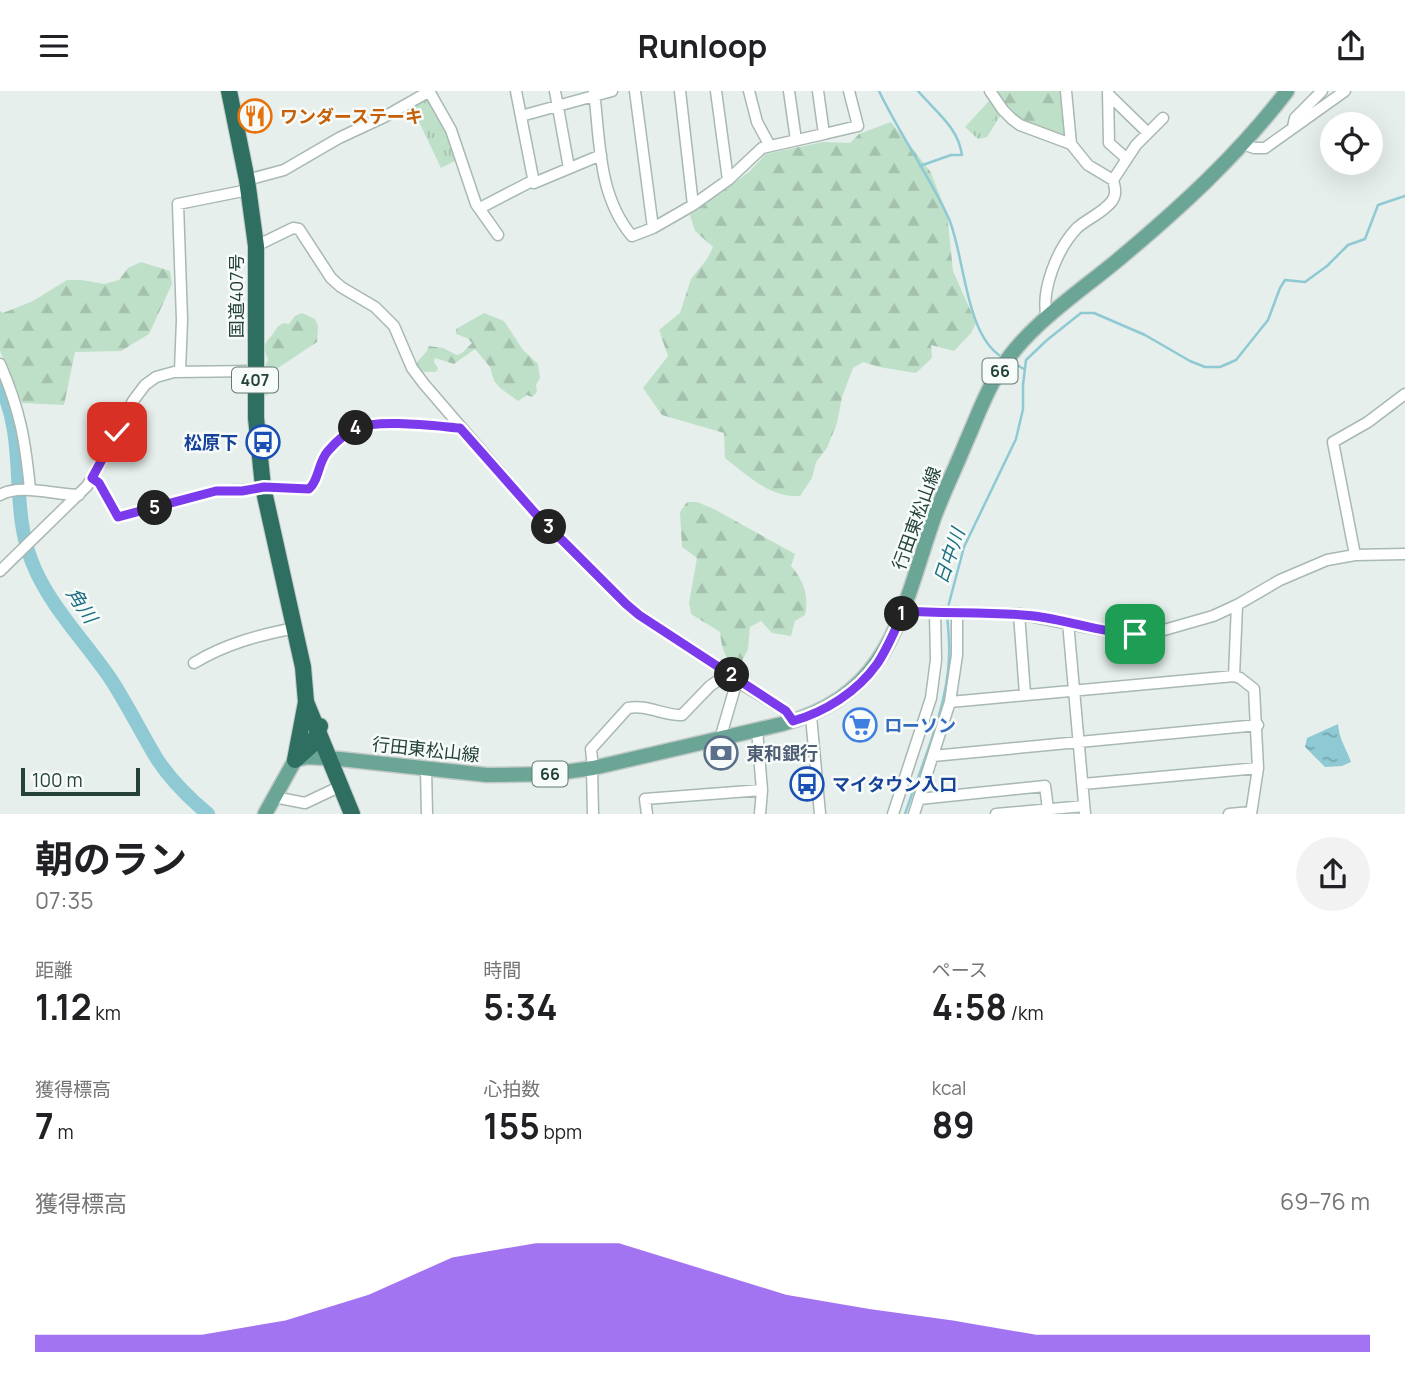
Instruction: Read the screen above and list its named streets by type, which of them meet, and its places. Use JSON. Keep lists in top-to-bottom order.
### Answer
{
  "streets": {
    "highway": ["国道407号", "407"],
    "main road": ["66", "行田東松山線"]
  },
  "crossings": [
    ["国道407号", "407"],
    ["407", "行田東松山線"]
  ],
  "water": ["日中川", "角川"],
  "places": {
    "restaurant": ["ワンダーステーキ"],
    "bus stop": ["松原下", "マイタウン入口"],
    "supermarket": ["ローソン"],
    "bank": ["東和銀行"]
  },
  "scale_bar": "100 m",
  "page": {
    "header": "Runloop",
    "pins": [
      "4",
      "5",
      "3",
      "1",
      "2"
    ],
    "scale": "100 m",
    "heading": ["朝のラン", "07:35"],
    "stats": [
      ["距離", "1.12 km"],
      ["時間", "5:34"],
      ["ペース", "4:58 /km"],
      ["獲得標高", "7 m"],
      ["心拍数", "155 bpm"],
      ["kcal", "89"]
    ],
    "chart": ["獲得標高", "69–76 m"]
  }
}
